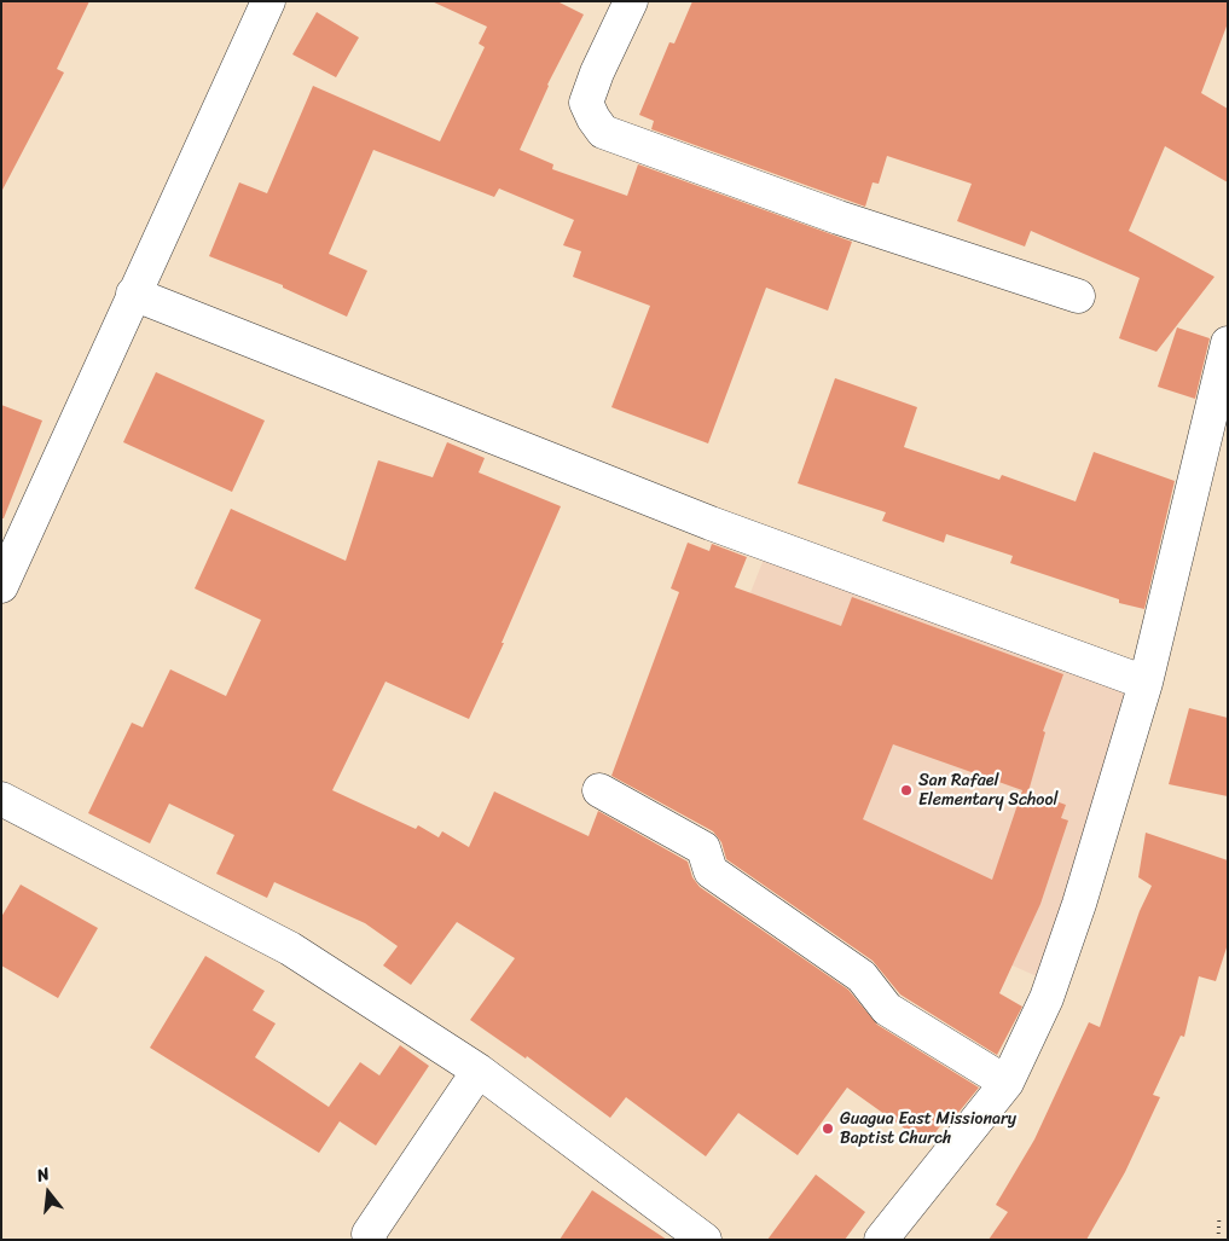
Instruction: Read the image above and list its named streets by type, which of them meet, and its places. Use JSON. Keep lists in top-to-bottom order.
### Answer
{
  "places": ["San Rafael Elementary School", "Guagua East Missionary Baptist Church"],
  "north": "top"
}
